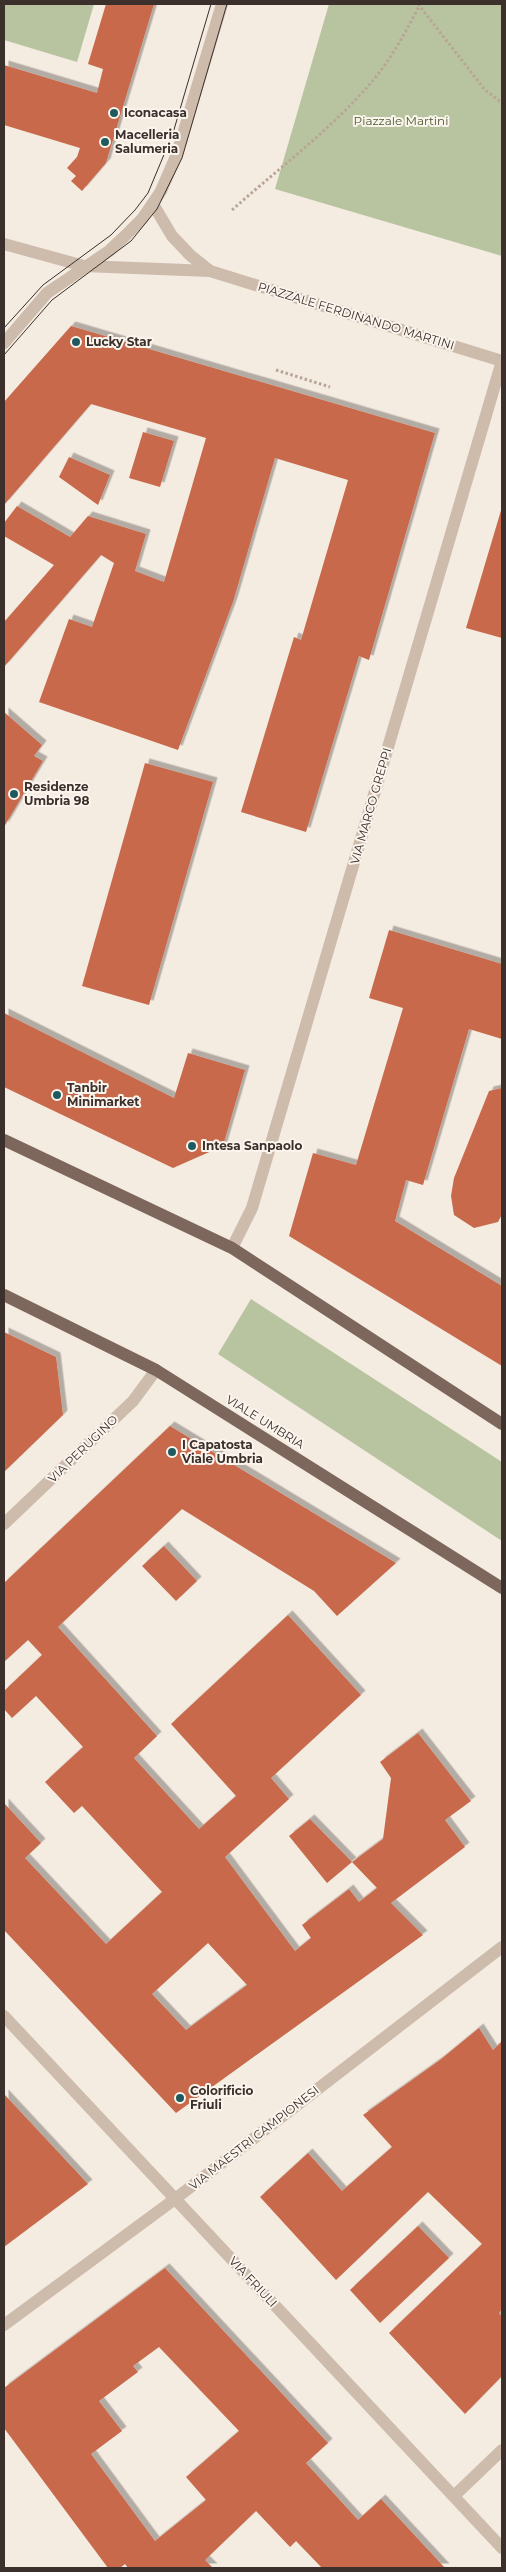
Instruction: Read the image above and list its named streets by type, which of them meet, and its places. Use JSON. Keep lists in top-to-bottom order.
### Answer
{
  "streets": {
    "main road": ["VIALE UMBRIA"],
    "street": [
      "PIAZZALE FERDINANDO MARTINI",
      "VIA MARCO GREPPI",
      "VIA PERUGINO",
      "VIA MAESTRI CAMPIONESI",
      "VIA FRIULI"
    ]
  },
  "crossings": [
    ["PIAZZALE FERDINANDO MARTINI", "VIA MARCO GREPPI"],
    ["VIALE UMBRIA", "VIA PERUGINO"],
    ["VIA MAESTRI CAMPIONESI", "VIA FRIULI"]
  ],
  "parks": ["Piazzale Martini"],
  "places": [
    "Iconacasa",
    "Macelleria Salumeria",
    "Lucky Star",
    "Residenze Umbria 98",
    "Tanbir Minimarket",
    "Intesa Sanpaolo",
    "I Capatosta Viale Umbria",
    "Colorificio Friuli"
  ]
}
